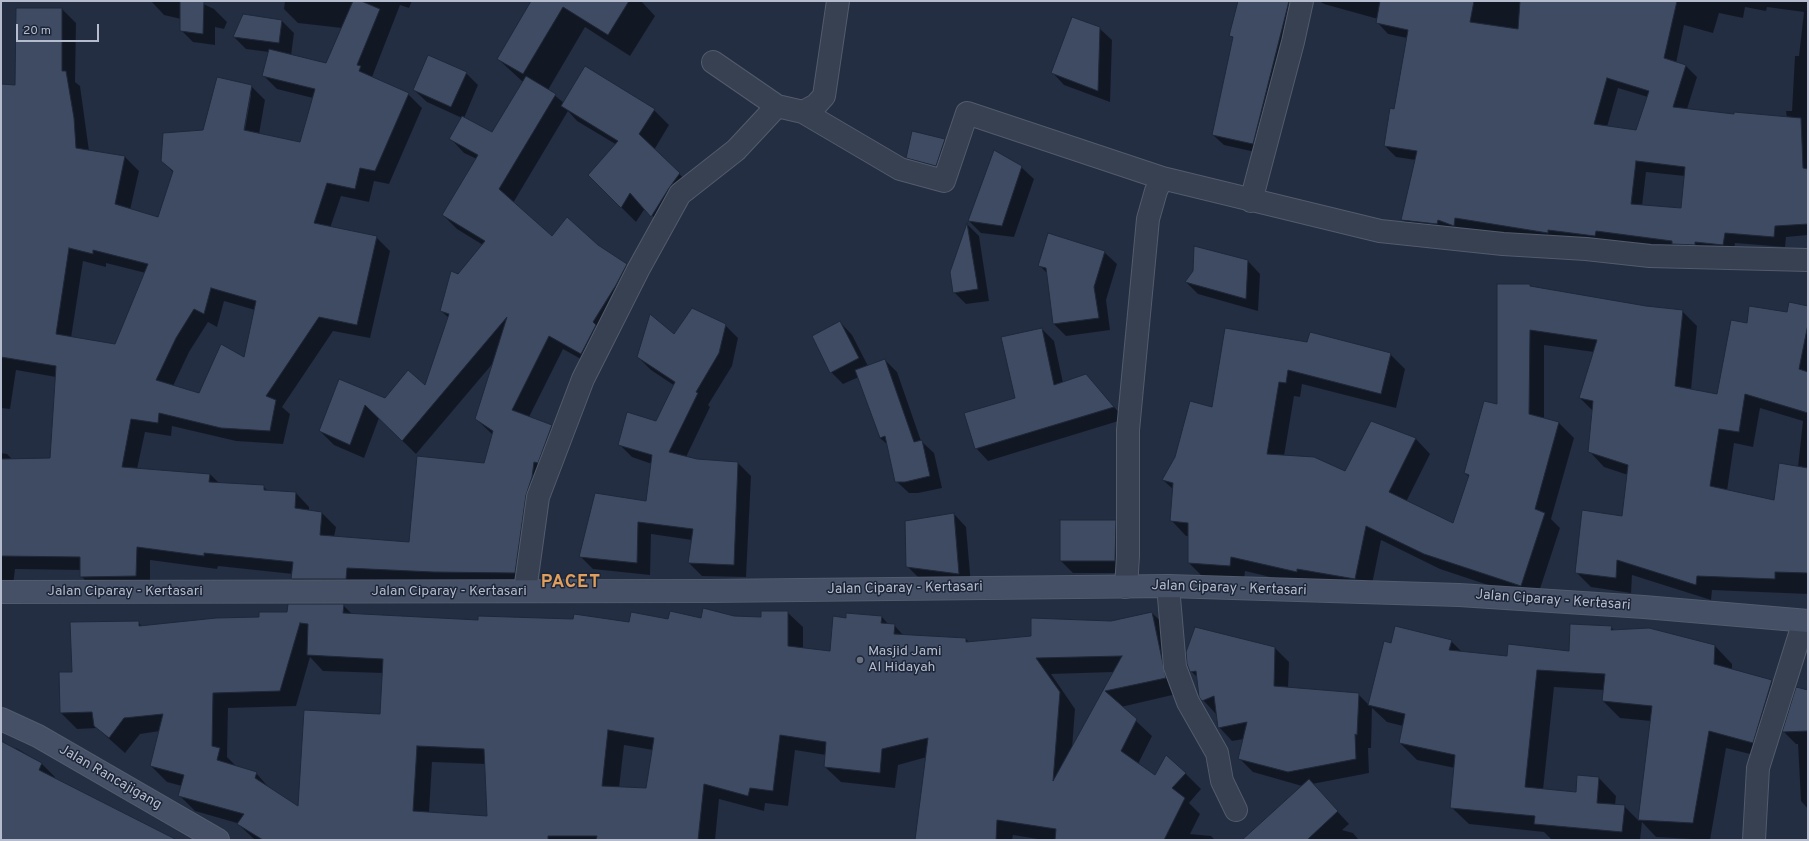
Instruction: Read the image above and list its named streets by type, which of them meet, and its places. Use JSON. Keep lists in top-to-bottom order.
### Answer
{
  "streets": {
    "main road": ["Jalan Ciparay - Kertasari", "Jalan Rancajigang"]
  },
  "districts": ["PACET"],
  "places": ["Masjid Jami Al Hidayah"],
  "scale_bar": "20 m"
}
